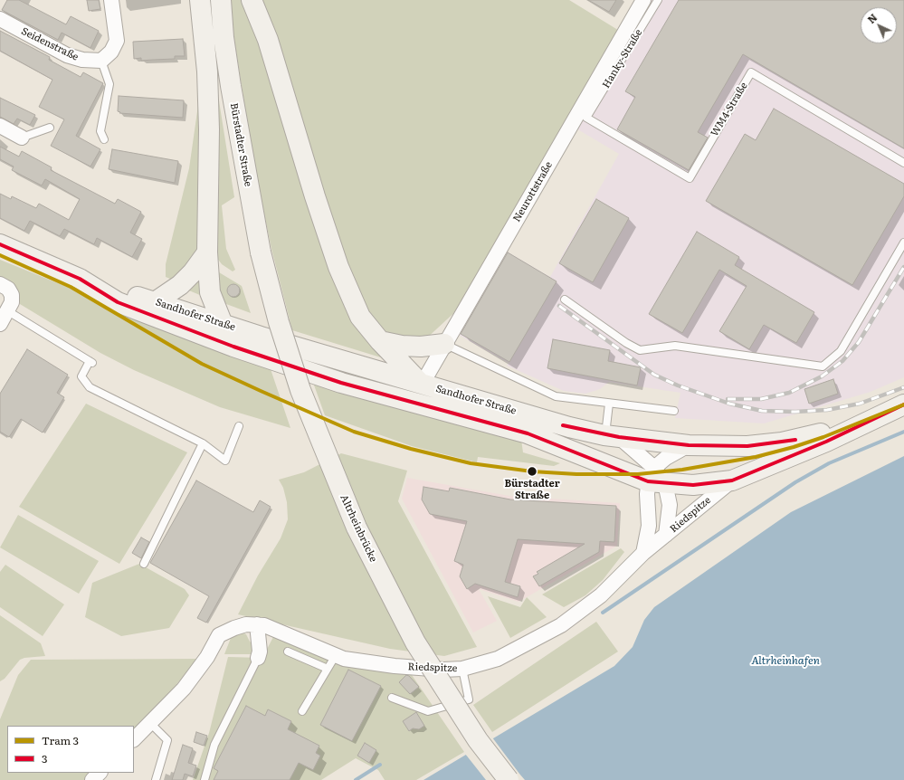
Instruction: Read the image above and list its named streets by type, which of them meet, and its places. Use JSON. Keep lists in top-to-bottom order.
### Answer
{
  "streets": {
    "main road": ["Bürstadter Straße", "Sandhofer Straße", "Altrheinbrücke"],
    "street": ["Seidenstraße", "Neurottstraße", "Riedspitze"],
    "lane": ["Hanky-Straße", "WM4-Straße"]
  },
  "crossings": [
    ["Hanky-Straße", "WM4-Straße"],
    ["Bürstadter Straße", "Altrheinbrücke"],
    ["Neurottstraße", "Sandhofer Straße"],
    ["Sandhofer Straße", "Riedspitze"]
  ],
  "water": ["Altrheinhafen"],
  "places": ["Bürstadter Straße"],
  "lines": ["transit line 3", "tram line 3"],
  "legend": ["Tram 3", "3"],
  "north": "top left"
}
